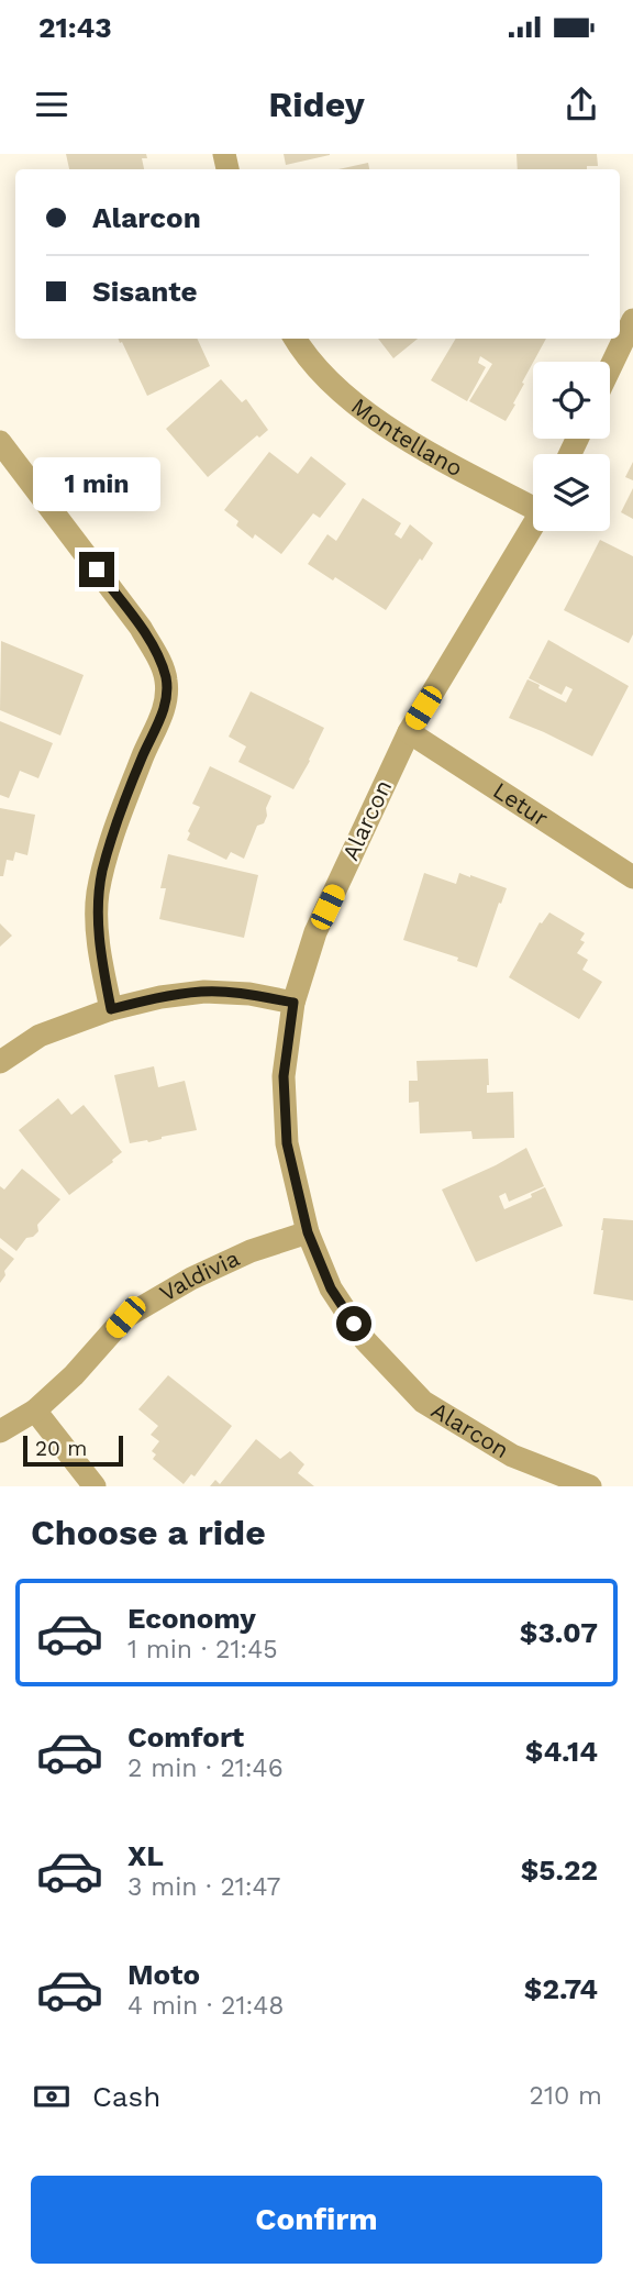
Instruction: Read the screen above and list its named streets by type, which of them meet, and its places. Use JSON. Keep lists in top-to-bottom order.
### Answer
{
  "streets": {
    "street": [
      "Montellano",
      "Letur",
      "Alarcon",
      "Valdivia"
    ]
  },
  "crossings": [
    ["Letur", "Alarcon"],
    ["Alarcon", "Valdivia"]
  ],
  "scale_bar": "20 m",
  "page": {
    "status": "21:43",
    "header": "Ridey",
    "banner": ["Alarcon", "Sisante"],
    "bubble": "1 min",
    "scale": "20 m",
    "heading": "Choose a ride",
    "list": [
      {
        "name": "Economy",
        "note": "1 min · 21:45",
        "value": "$3.07"
      },
      {
        "name": "Comfort",
        "note": "2 min · 21:46",
        "value": "$4.14"
      },
      {
        "name": "XL",
        "note": "3 min · 21:47",
        "value": "$5.22"
      },
      {
        "name": "Moto",
        "note": "4 min · 21:48",
        "value": "$2.74"
      }
    ],
    "pay": ["Cash", "210 m"],
    "buttons": "Confirm"
  }
}
